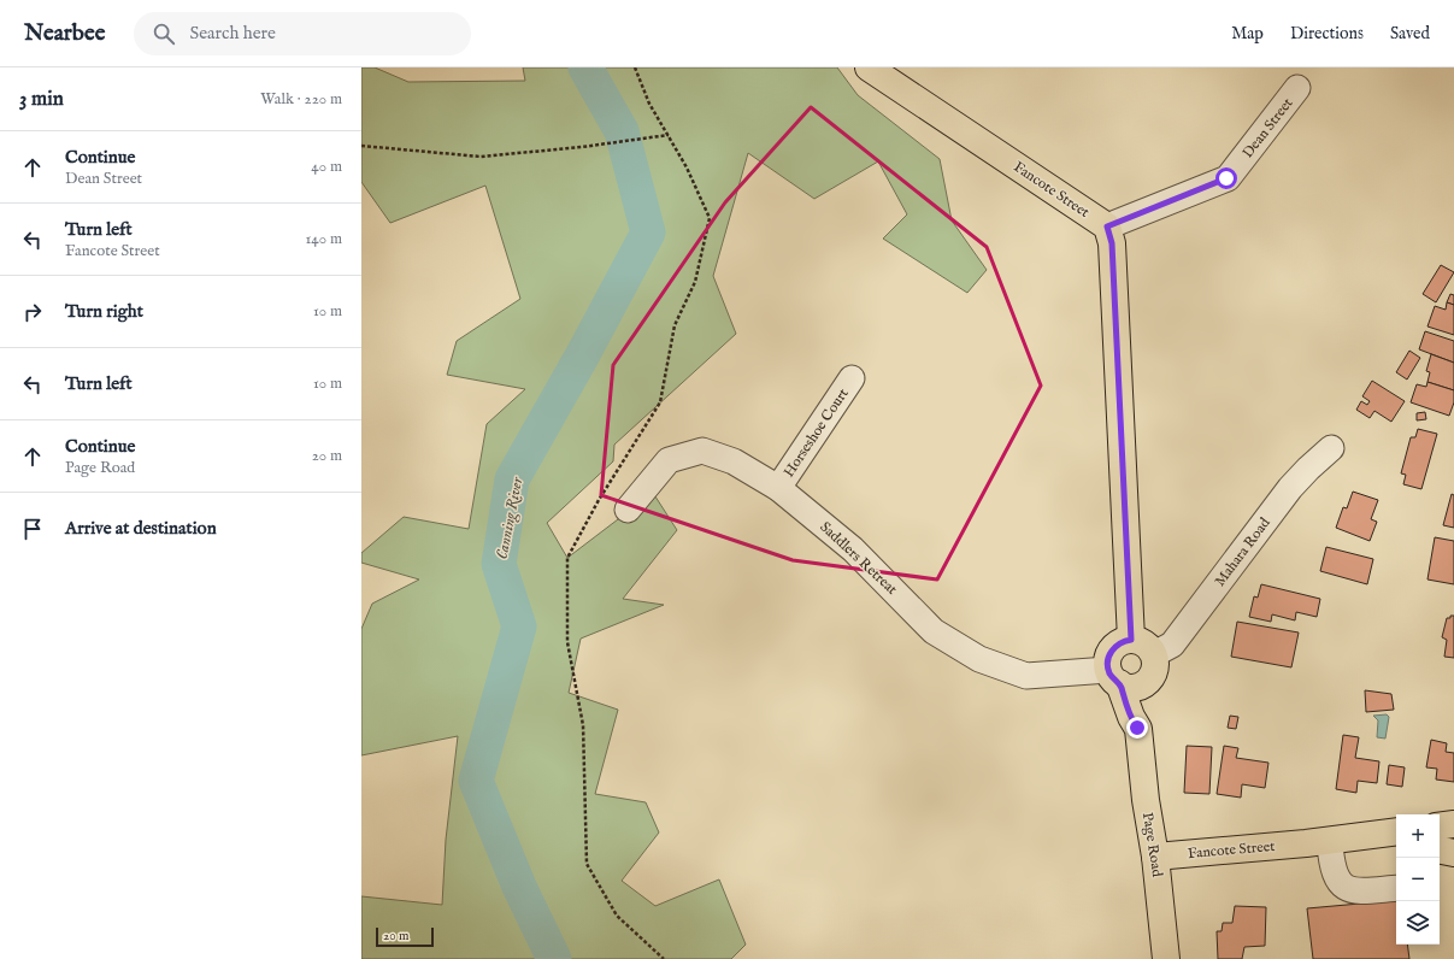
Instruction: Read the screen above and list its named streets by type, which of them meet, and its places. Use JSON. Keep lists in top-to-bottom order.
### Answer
{
  "streets": {
    "main road": ["Fancote Street", "Page Road"],
    "street": [
      "Dean Street",
      "Horseshoe Court",
      "Mahara Road",
      "Saddlers Retreat"
    ]
  },
  "crossings": [
    ["Dean Street", "Fancote Street"],
    ["Fancote Street", "Page Road"],
    ["Horseshoe Court", "Saddlers Retreat"],
    ["Mahara Road", "Saddlers Retreat"],
    ["Mahara Road", "Page Road"],
    ["Saddlers Retreat", "Page Road"]
  ],
  "water": ["Canning River"],
  "scale_bar": "20 m",
  "page": {
    "header": "Nearbee",
    "search": "Search here",
    "nav": ["Map", "Directions", "Saved"],
    "heading": ["3 min", "Walk · 220 m"],
    "list": [
      ["Continue", "Dean Street", "40 m"],
      ["Turn left", "Fancote Street", "140 m"],
      ["Turn right", "10 m"],
      ["Turn left", "10 m"],
      ["Continue", "Page Road", "20 m"],
      "Arrive at destination"
    ],
    "map_buttons": ["+", "−"],
    "scale": "20 m"
  }
}
